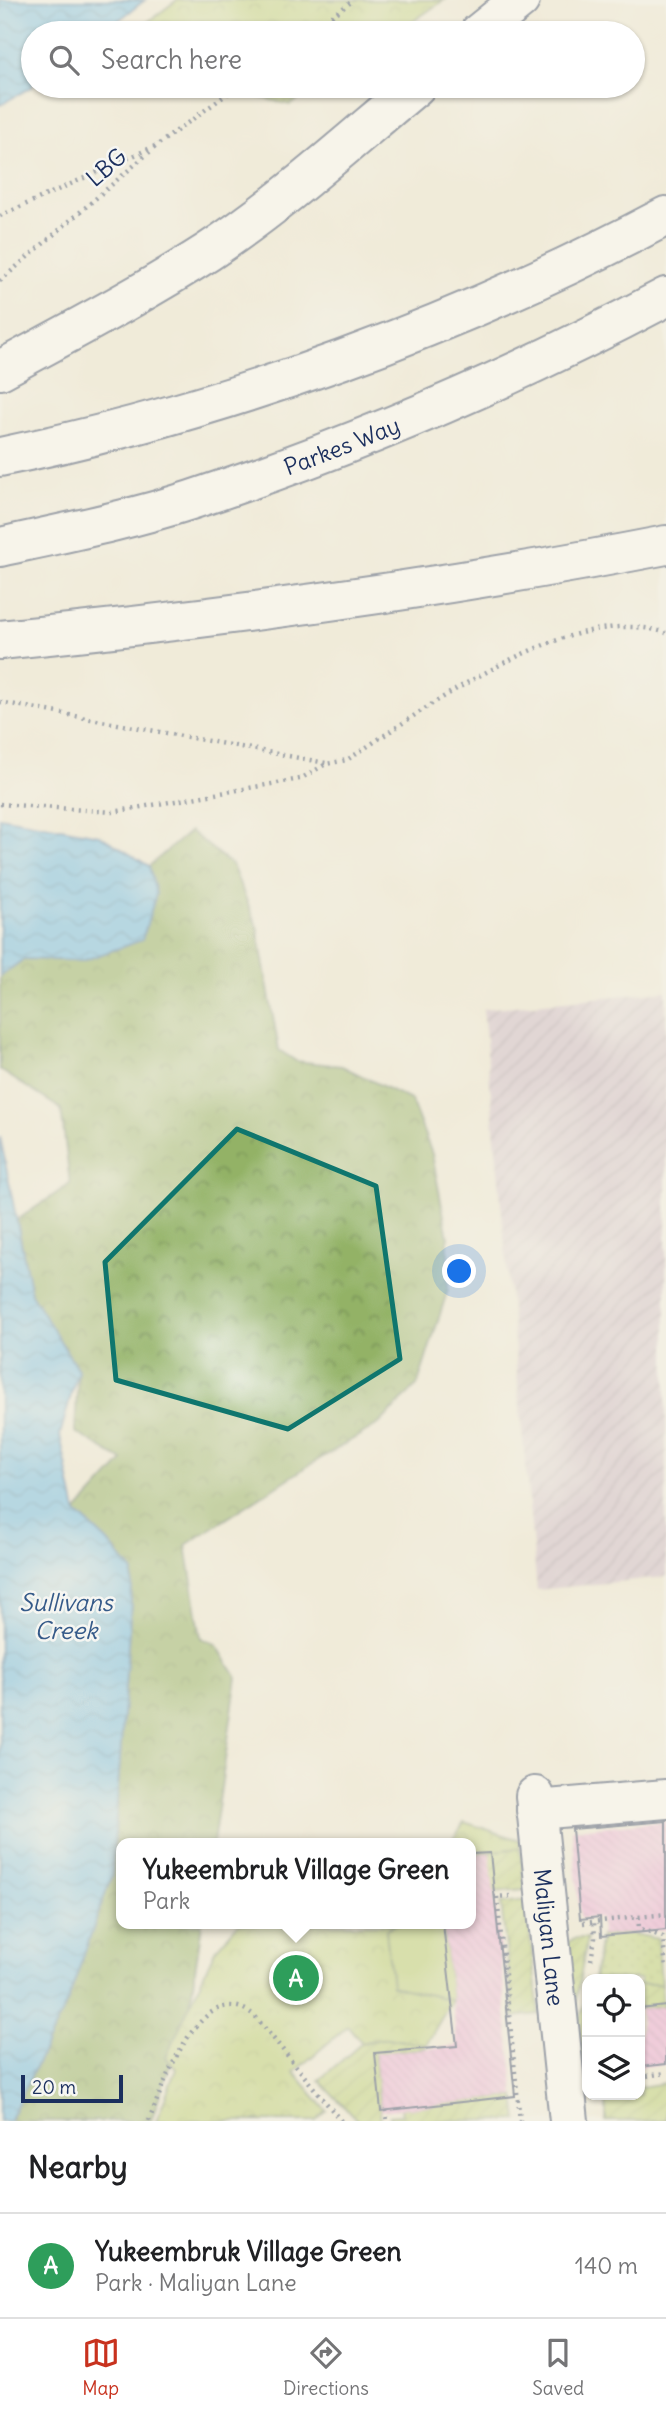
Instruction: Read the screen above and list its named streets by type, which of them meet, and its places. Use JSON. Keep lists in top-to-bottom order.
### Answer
{
  "streets": {
    "main road": ["Parkes Way", "Maliyan Lane"],
    "path": ["LBG"]
  },
  "water": ["Sullivans Creek"],
  "scale_bar": "20 m",
  "page": {
    "search": "Search here",
    "popup": ["Yukeembruk Village Green", "Park"],
    "pins": "A",
    "scale": "20 m",
    "heading": "Nearby",
    "list": [
      {
        "mark": "A",
        "name": "Yukeembruk Village Green",
        "note": "Park · Maliyan Lane",
        "value": "140 m"
      }
    ],
    "nav": ["Map", "Directions", "Saved"]
  }
}
